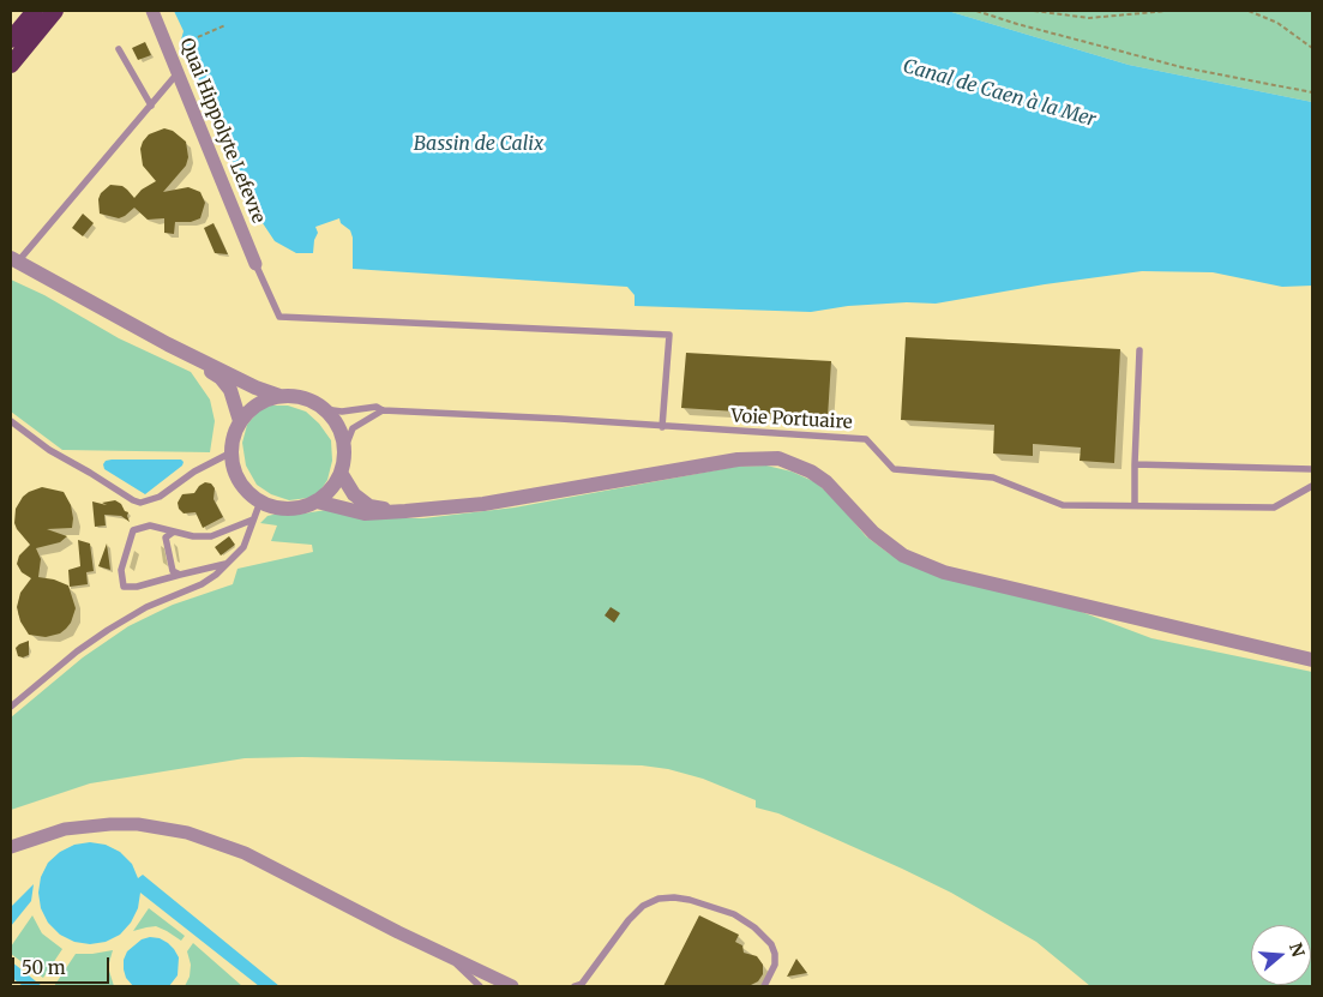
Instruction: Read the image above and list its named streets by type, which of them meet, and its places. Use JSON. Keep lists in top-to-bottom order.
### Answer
{
  "streets": {
    "street": ["Quai Hippolyte Lefevre"],
    "lane": ["Voie Portuaire"]
  },
  "water": ["Canal de Caen à la Mer", "Bassin de Calix"],
  "scale_bar": "50 m",
  "north": "right"
}
